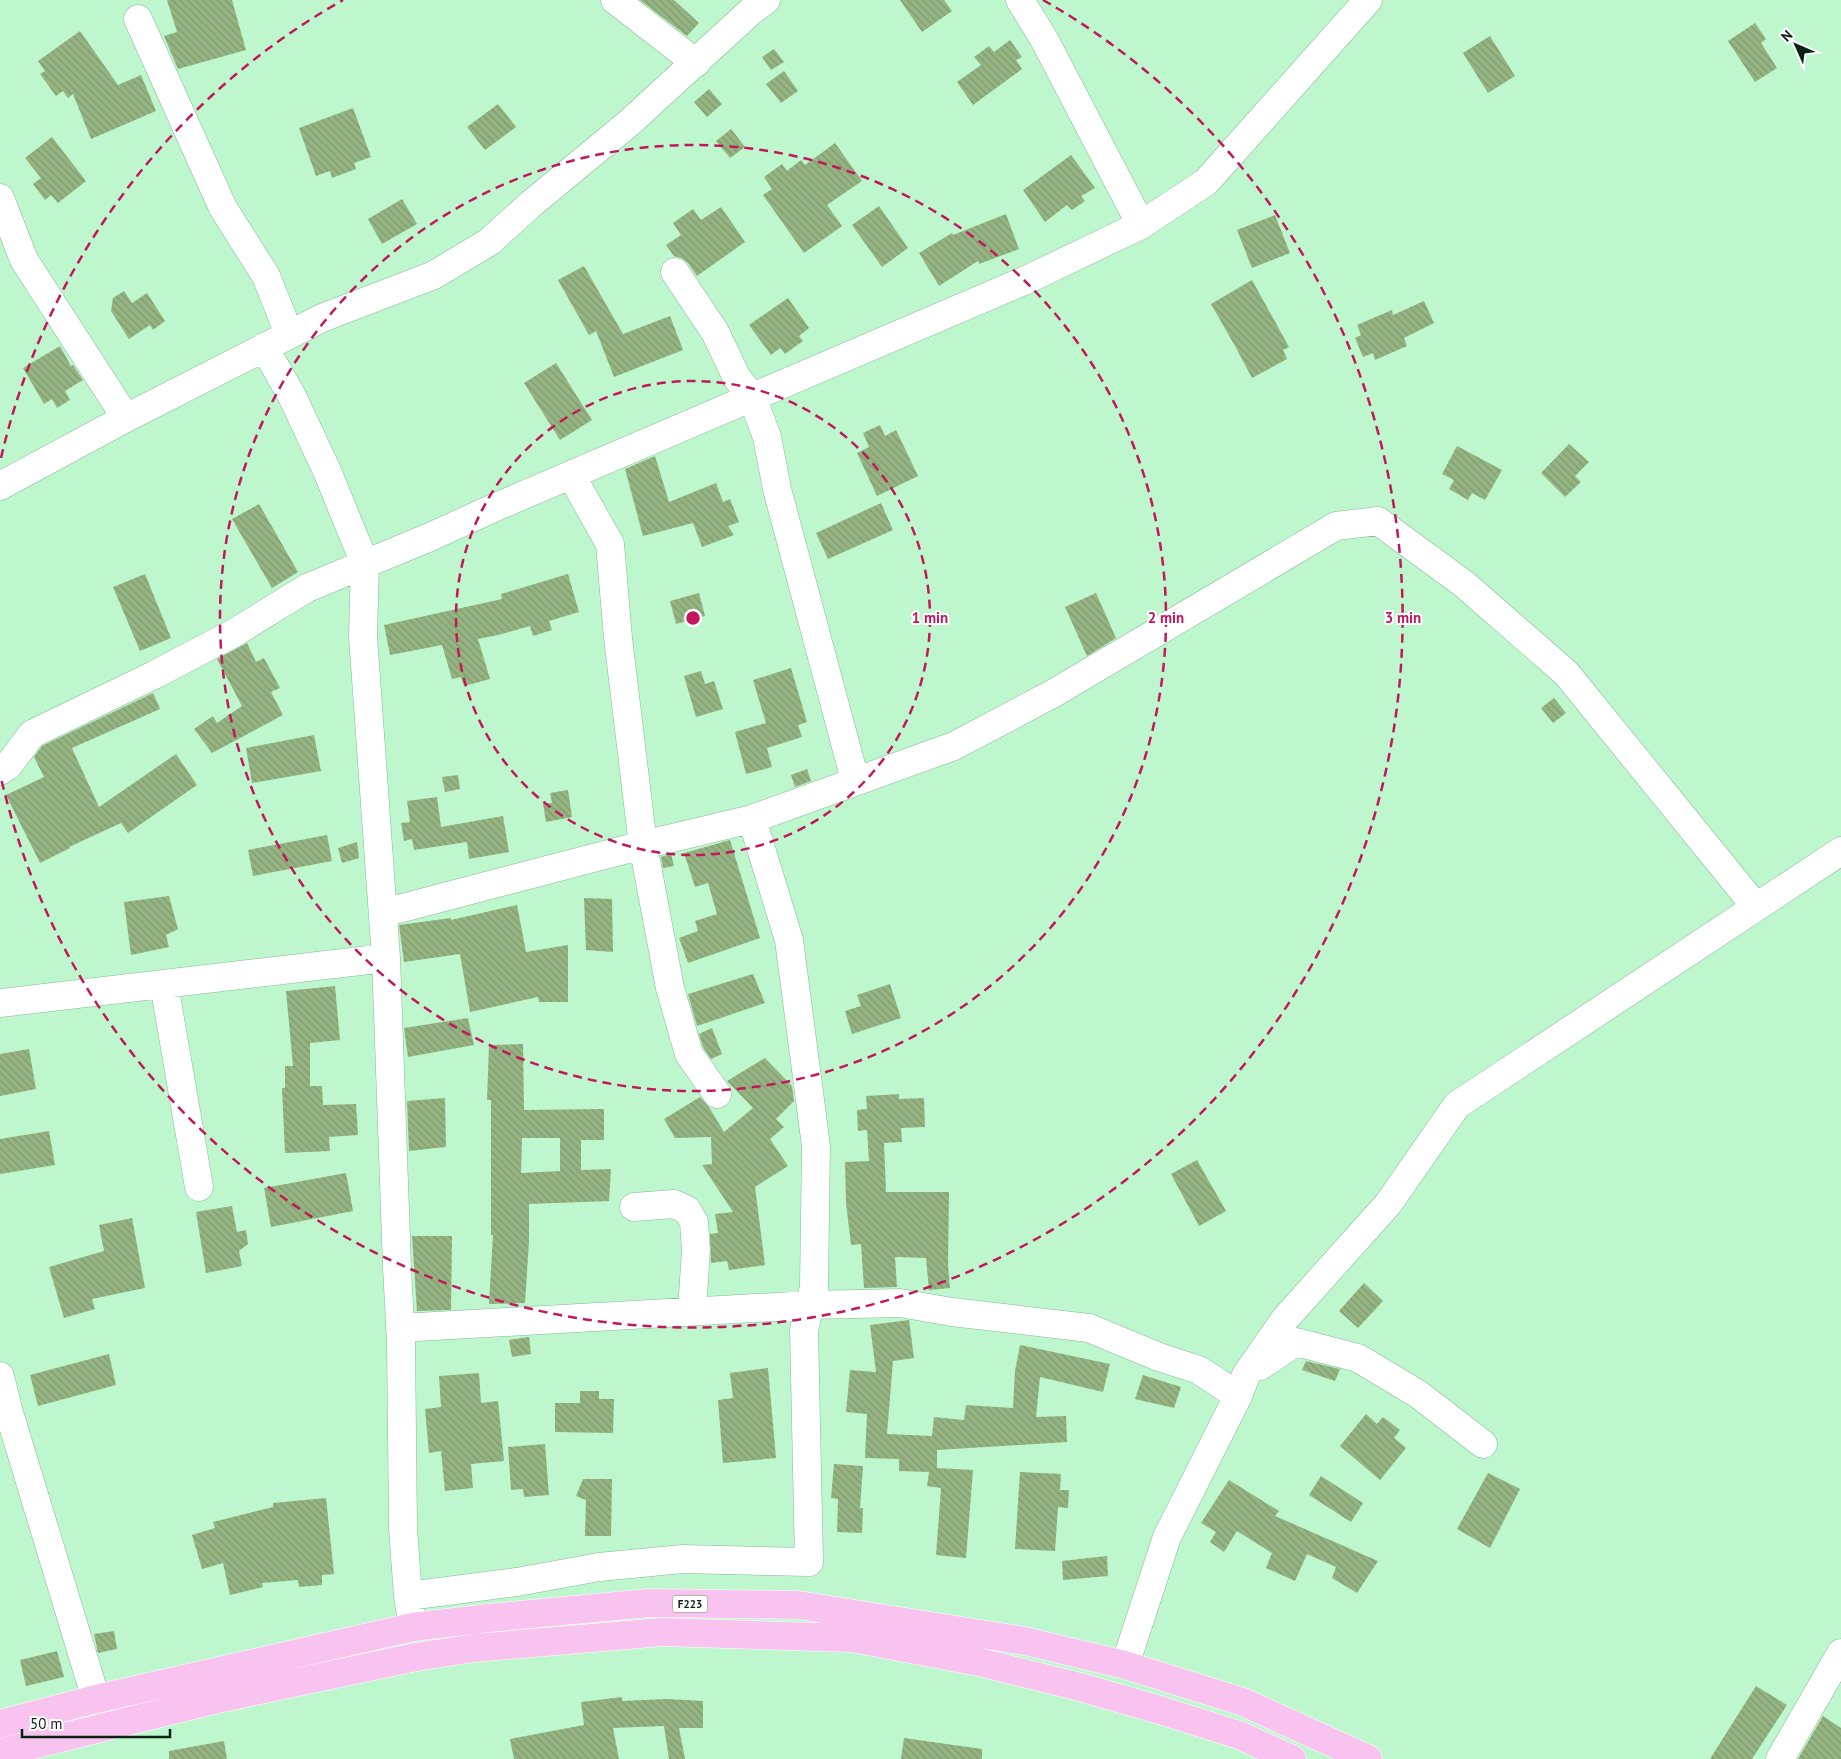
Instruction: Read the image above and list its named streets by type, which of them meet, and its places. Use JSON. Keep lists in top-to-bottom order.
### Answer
{
  "streets": {
    "main road": ["F223"]
  },
  "scale_bar": "50 m",
  "north": "top left",
  "rings": ["1 min", "2 min", "3 min"]
}
